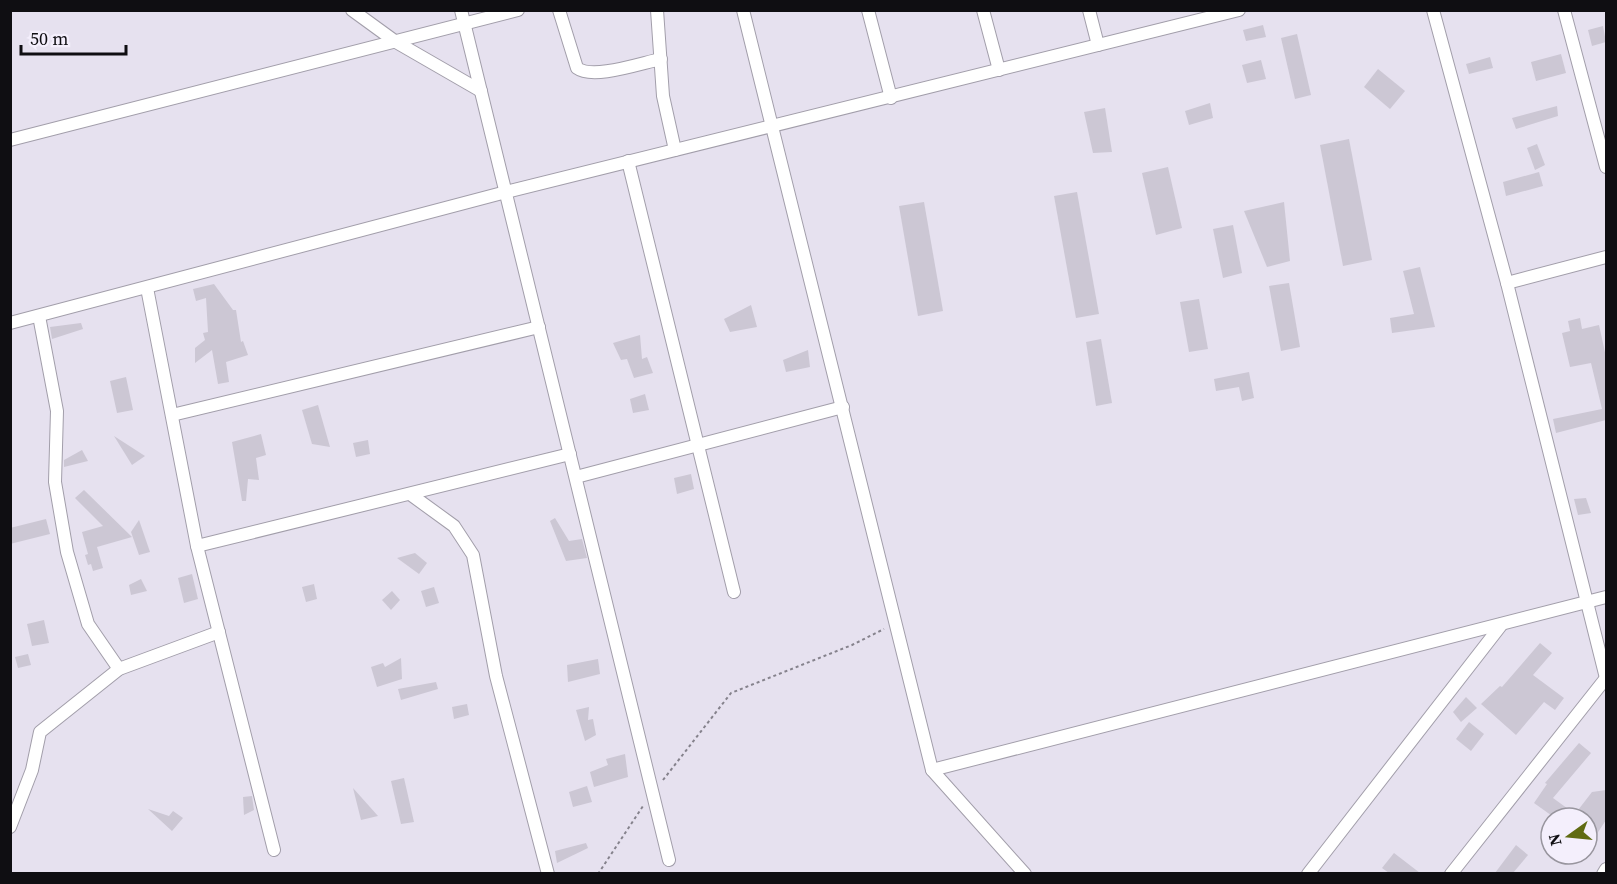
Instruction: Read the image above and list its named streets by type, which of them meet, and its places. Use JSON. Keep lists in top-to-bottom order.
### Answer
{
  "scale_bar": "50 m",
  "north": "left"
}
